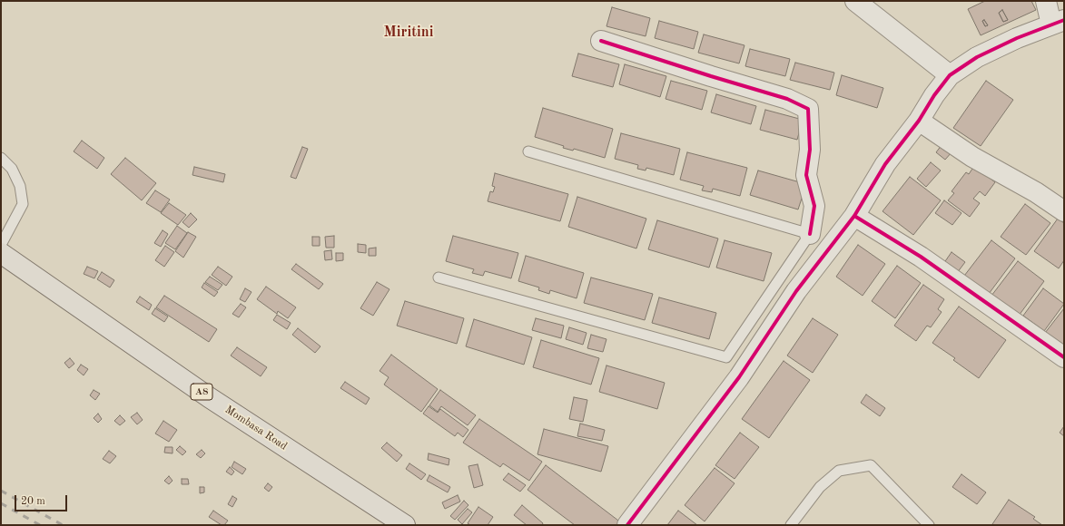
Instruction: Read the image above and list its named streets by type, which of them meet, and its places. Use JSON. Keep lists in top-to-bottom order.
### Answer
{
  "streets": {
    "highway": ["A8", "Mombasa Road"]
  },
  "districts": ["Miritini"],
  "scale_bar": "20 m"
}
